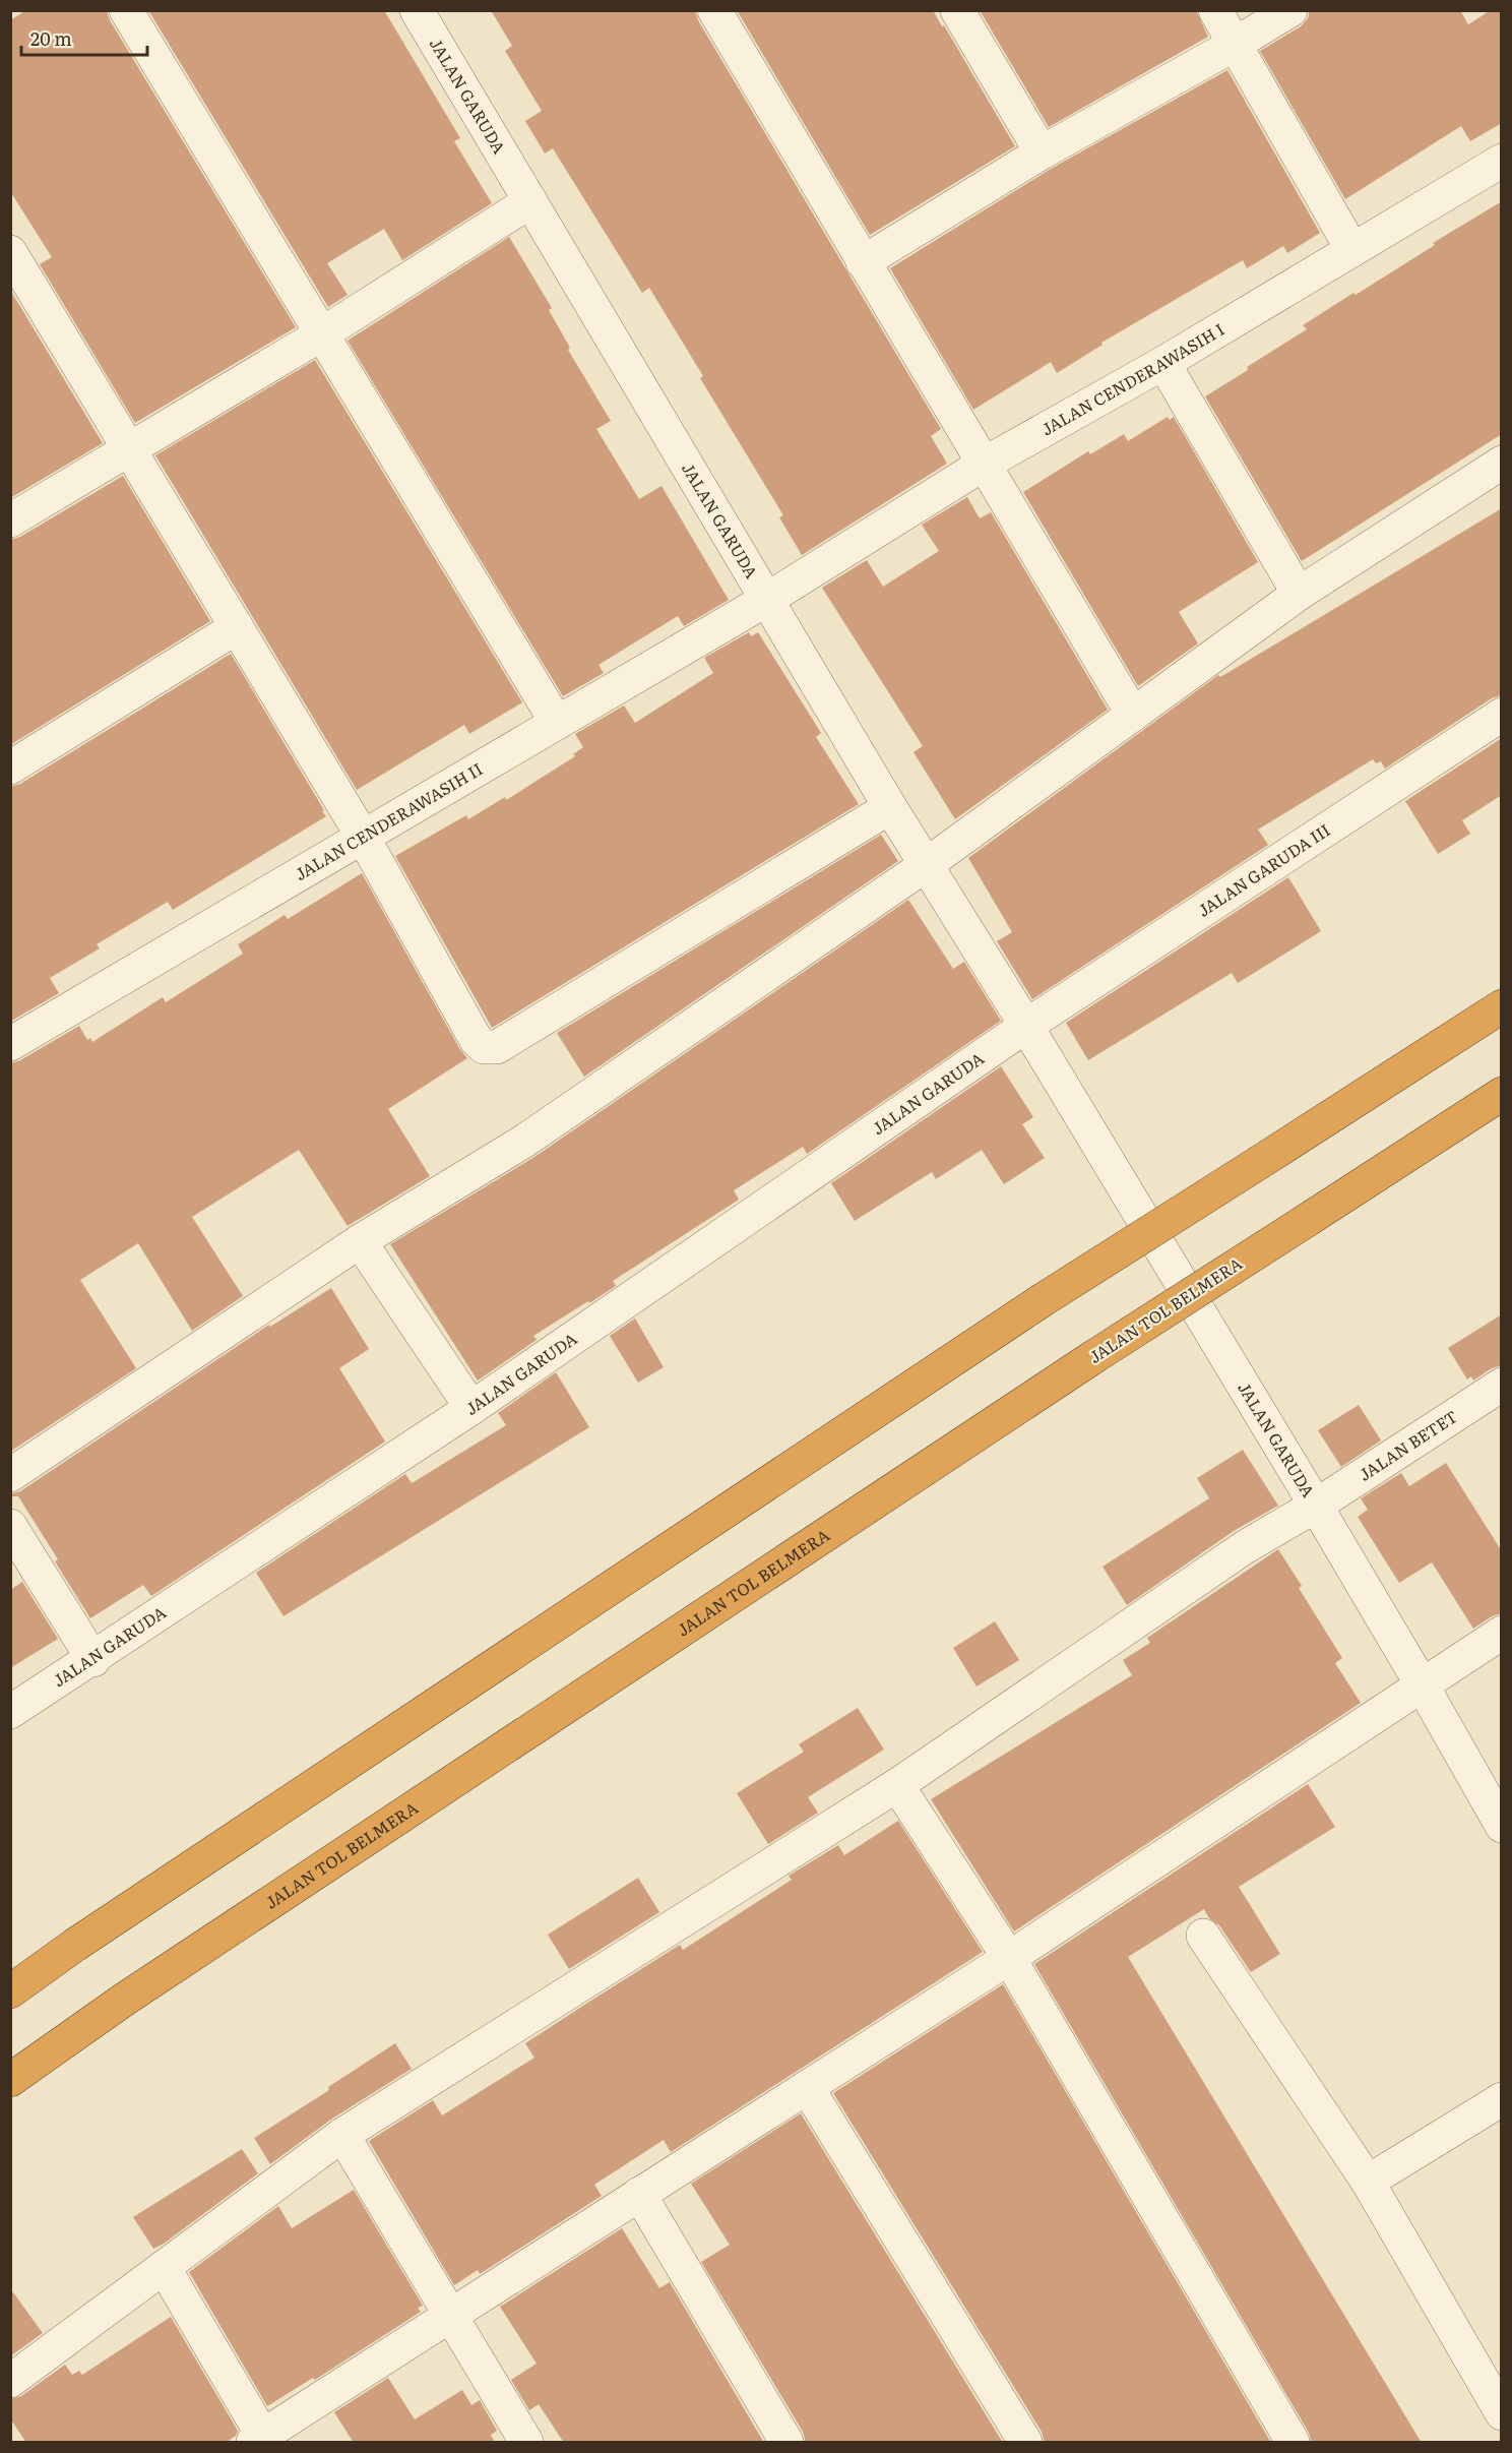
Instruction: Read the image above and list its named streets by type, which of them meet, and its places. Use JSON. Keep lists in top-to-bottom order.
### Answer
{
  "streets": {
    "highway": ["JALAN TOL BELMERA"],
    "street": [
      "JALAN GARUDA",
      "JALAN CENDERAWASIH I",
      "JALAN CENDERAWASIH II",
      "JALAN GARUDA III",
      "JALAN BETET"
    ]
  },
  "crossings": [
    ["JALAN GARUDA", "JALAN CENDERAWASIH I"],
    ["JALAN GARUDA", "JALAN CENDERAWASIH II"],
    ["JALAN GARUDA", "JALAN GARUDA III"],
    ["JALAN GARUDA", "JALAN BETET"],
    ["JALAN CENDERAWASIH I", "JALAN CENDERAWASIH II"]
  ],
  "scale_bar": "20 m"
}
